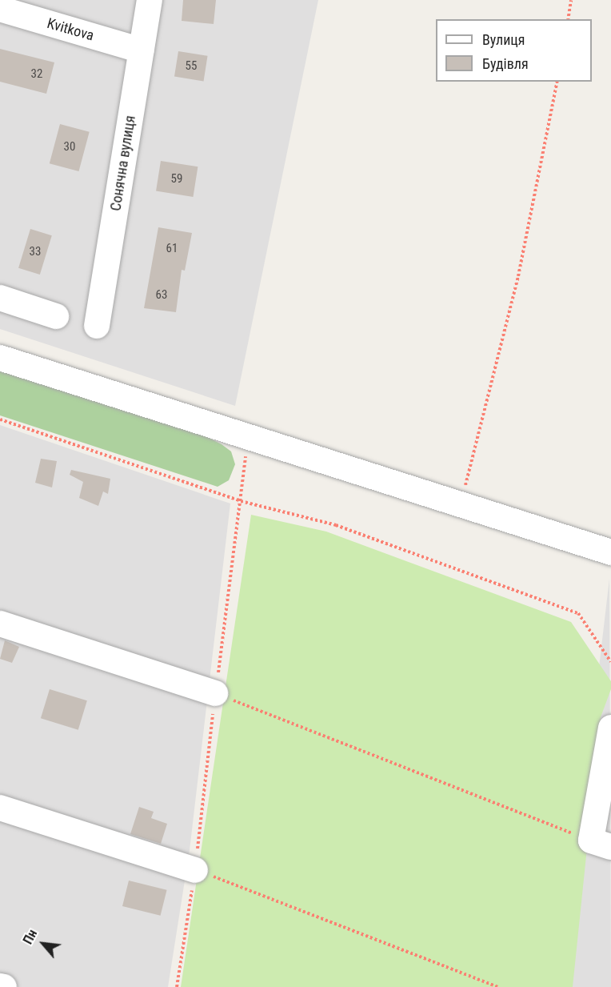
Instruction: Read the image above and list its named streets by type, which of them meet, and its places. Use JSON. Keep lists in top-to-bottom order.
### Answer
{
  "streets": {
    "street": ["Kvitkova", "Сонячна вулиця"]
  },
  "crossings": [
    ["Kvitkova", "Сонячна вулиця"]
  ],
  "house_numbers": [
    "55",
    "32",
    "30",
    "59",
    "61",
    "33",
    "63"
  ],
  "legend": ["Вулиця", "Будівля"],
  "north": "top left"
}
